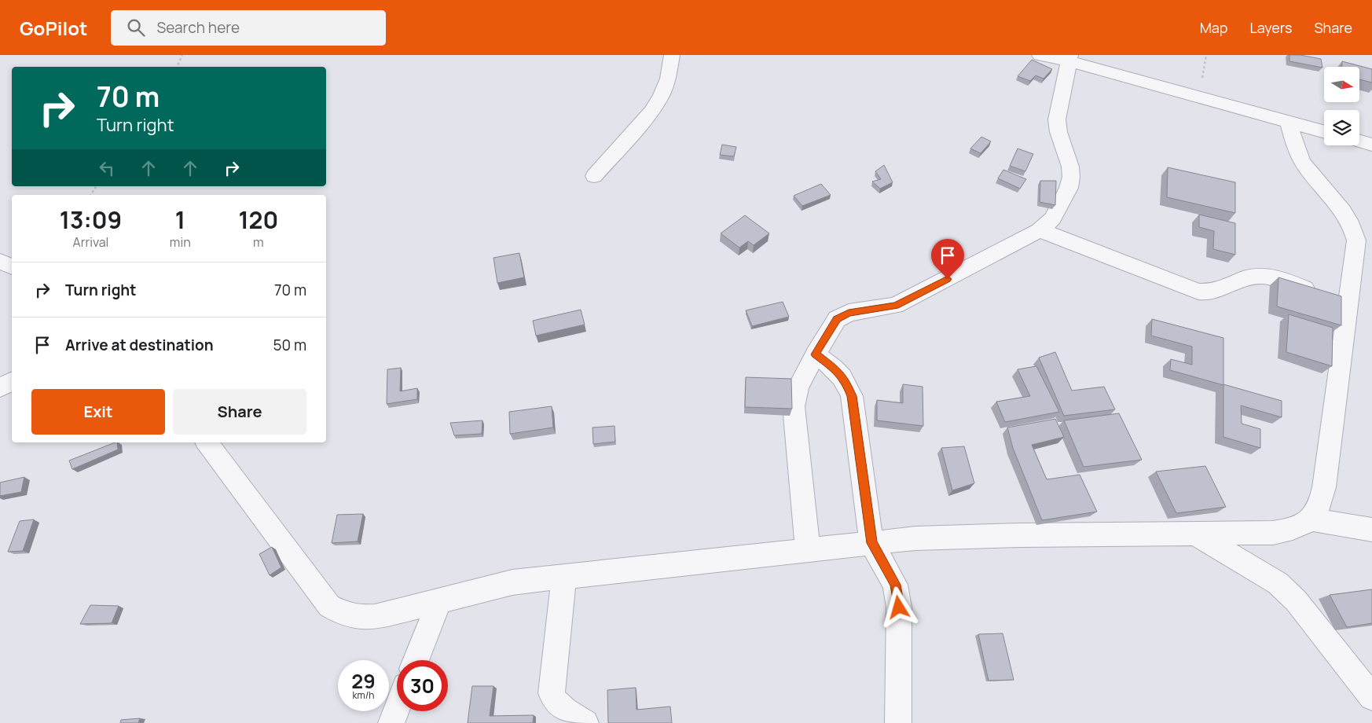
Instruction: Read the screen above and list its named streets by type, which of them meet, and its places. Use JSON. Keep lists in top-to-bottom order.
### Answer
{
  "north": "right",
  "page": {
    "header": "GoPilot",
    "search": "Search here",
    "nav": ["Map", "Layers", "Share"],
    "turn": ["70 m", "Turn right"],
    "eta": [
      "13:09",
      "Arrival",
      "1",
      "min",
      "120",
      "m"
    ],
    "list": [
      {
        "name": "Turn right",
        "value": "70 m"
      },
      {
        "name": "Arrive at destination",
        "value": "50 m"
      }
    ],
    "buttons": ["Exit", "Share"],
    "speed": "29 km/h",
    "limit": "30"
  }
}
